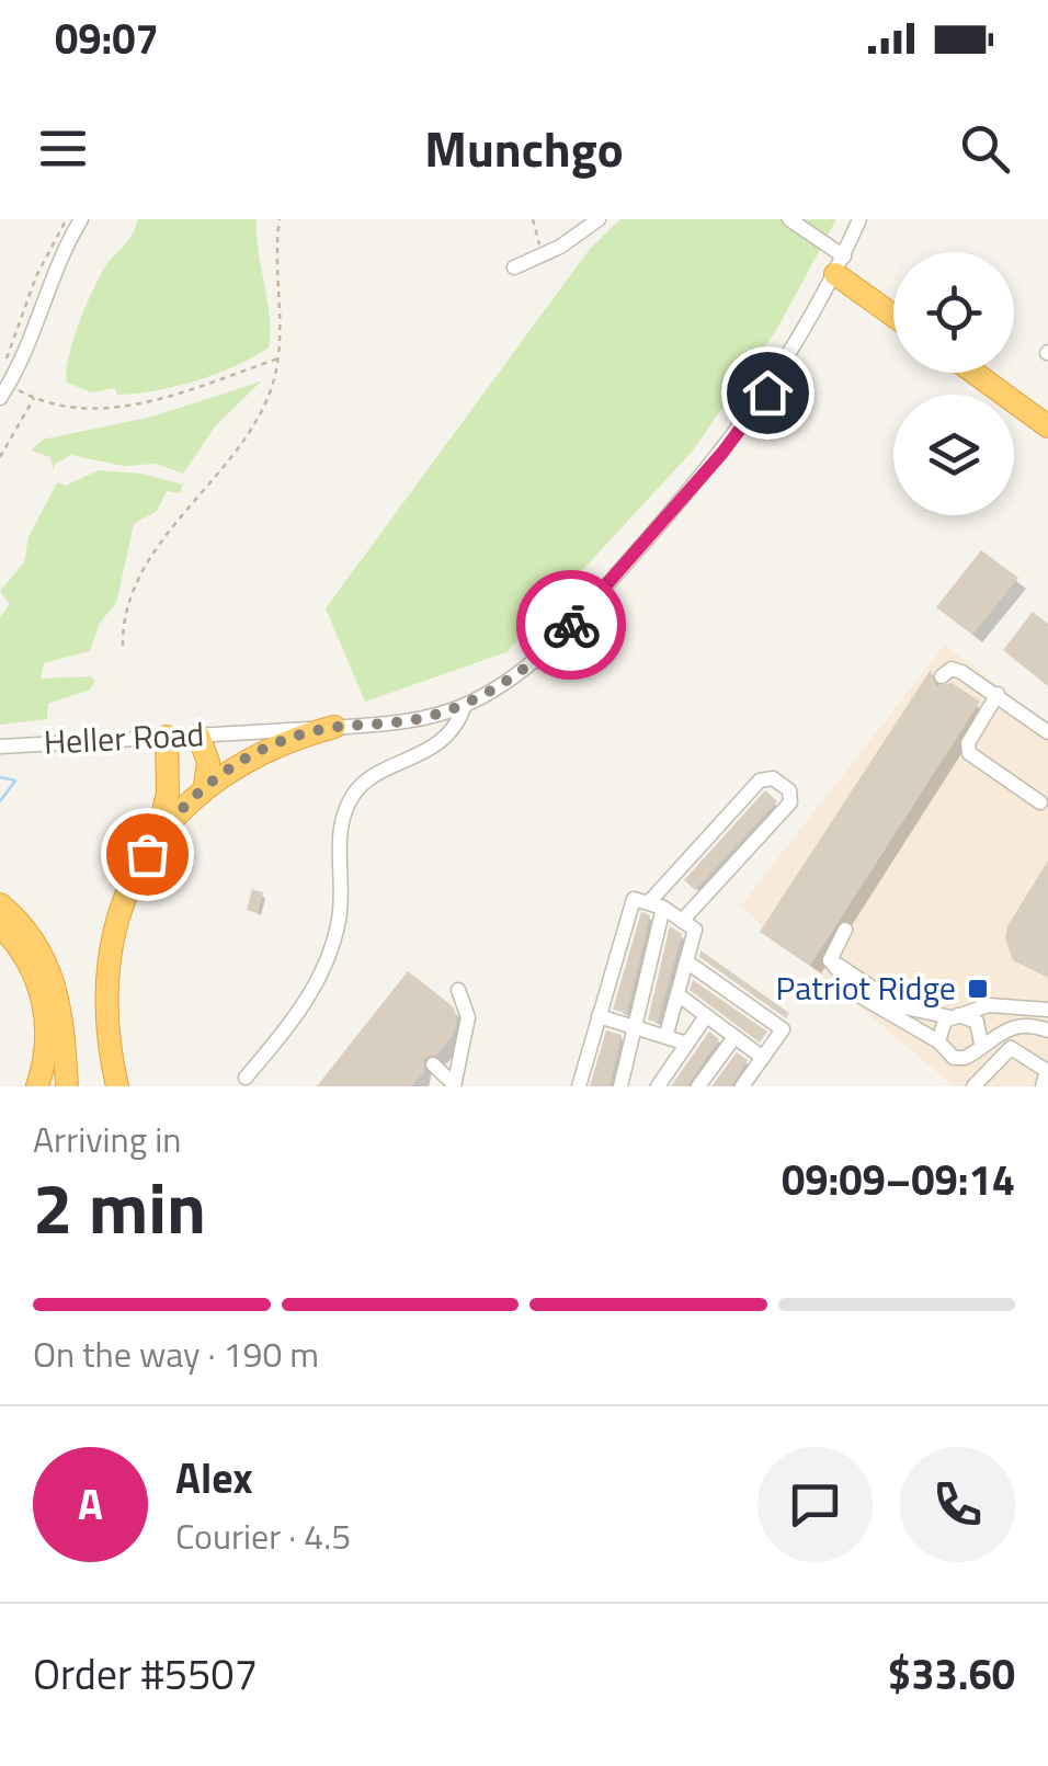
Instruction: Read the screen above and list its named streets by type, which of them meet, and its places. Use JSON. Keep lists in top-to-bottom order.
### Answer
{
  "streets": {
    "street": ["Heller Road"]
  },
  "places": {
    "transit": ["Patriot Ridge"]
  },
  "page": {
    "status": "09:07",
    "header": "Munchgo",
    "heading": ["2 min", "Arriving in", "09:09–09:14"],
    "panel": [
      "Alex",
      "Courier · 4.5",
      "Order #5507",
      "$33.60"
    ],
    "bar": "On the way · 190 m",
    "round": "A"
  }
}
